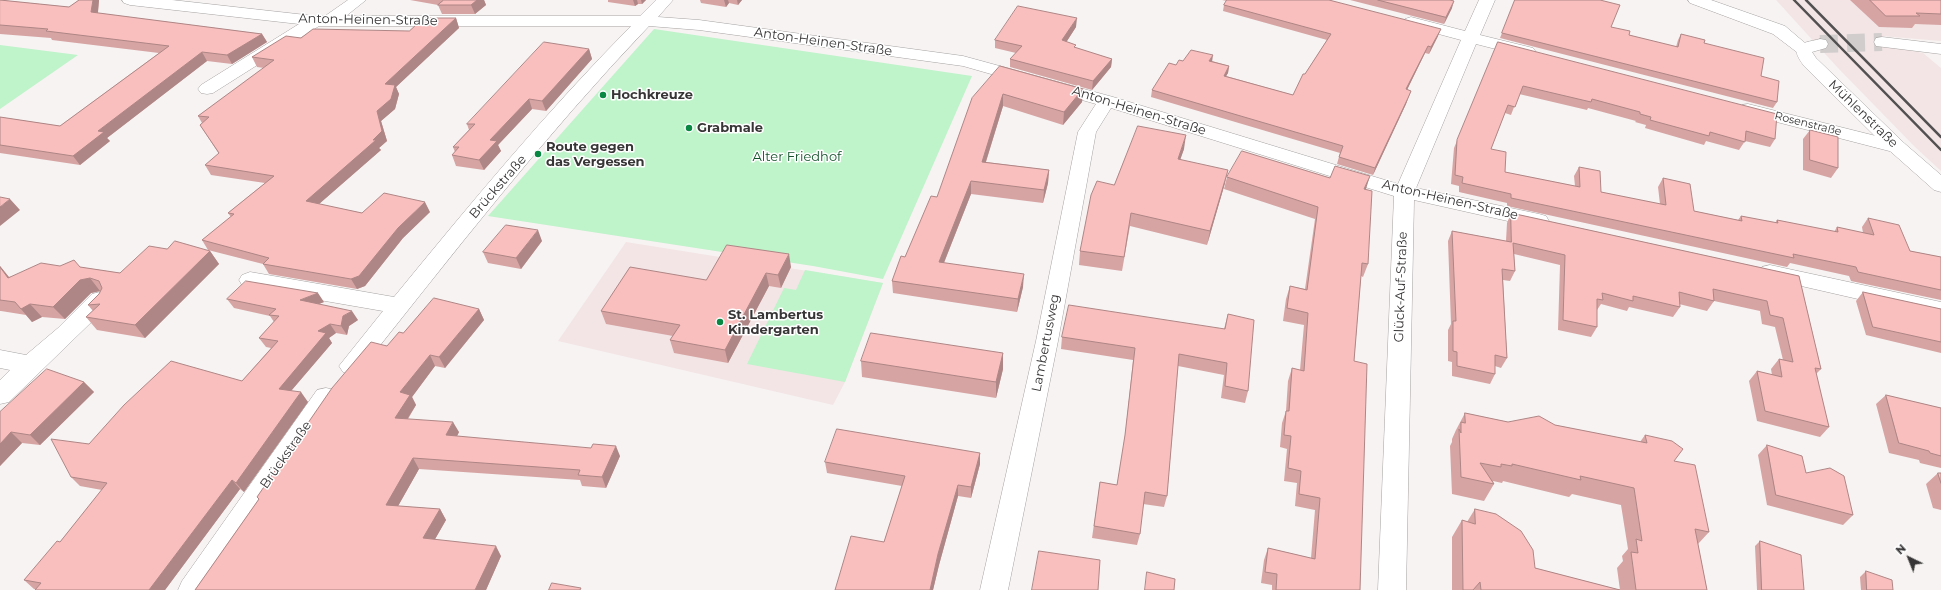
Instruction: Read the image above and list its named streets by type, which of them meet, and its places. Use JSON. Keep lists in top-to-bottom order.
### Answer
{
  "streets": {
    "street": [
      "Anton-Heinen-Straße",
      "Mühlenstraße",
      "Rosenstraße",
      "Brückstraße",
      "Glück-Auf-Straße",
      "Lambertusweg"
    ]
  },
  "crossings": [
    ["Anton-Heinen-Straße", "Brückstraße"],
    ["Anton-Heinen-Straße", "Glück-Auf-Straße"],
    ["Anton-Heinen-Straße", "Lambertusweg"],
    ["Mühlenstraße", "Rosenstraße"]
  ],
  "parks": ["Alter Friedhof"],
  "places": [
    "Hochkreuze",
    "Grabmale",
    "Route gegen das Vergessen",
    "St. Lambertus Kindergarten"
  ],
  "north": "top left"
}
